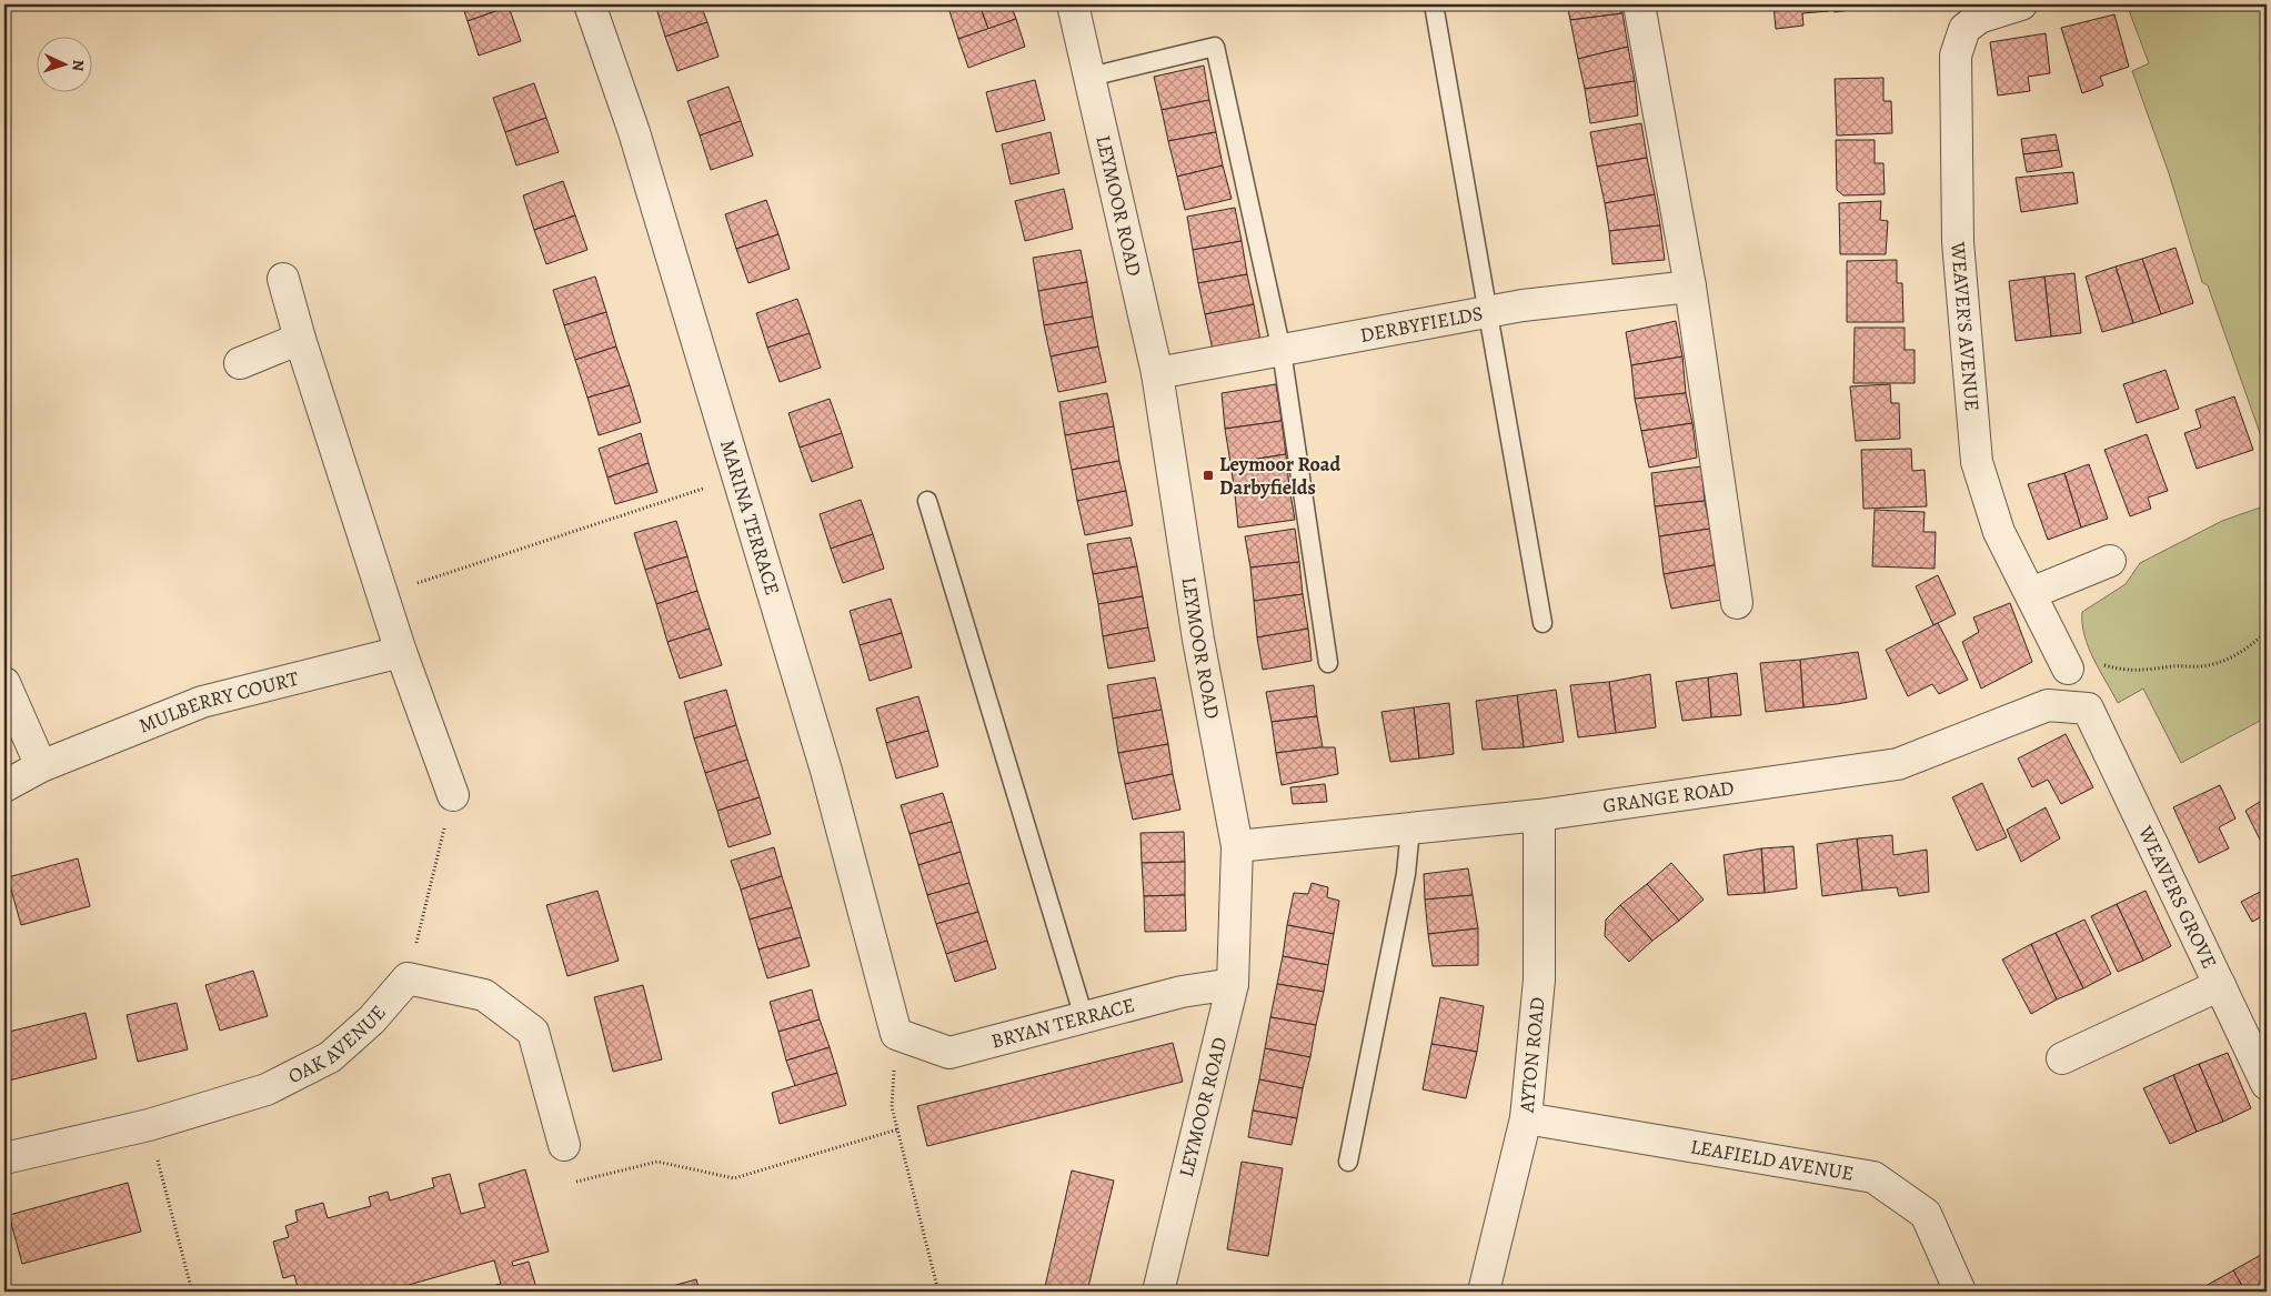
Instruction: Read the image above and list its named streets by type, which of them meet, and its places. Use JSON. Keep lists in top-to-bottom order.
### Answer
{
  "streets": {
    "street": [
      "LEYMOOR ROAD",
      "DERBYFIELDS",
      "WEAVER'S AVENUE",
      "MARINA TERRACE",
      "MULBERRY COURT",
      "GRANGE ROAD",
      "WEAVERS GROVE",
      "BRYAN TERRACE",
      "OAK AVENUE",
      "AYTON ROAD",
      "LEAFIELD AVENUE"
    ]
  },
  "crossings": [
    ["LEYMOOR ROAD", "DERBYFIELDS"],
    ["LEYMOOR ROAD", "GRANGE ROAD"],
    ["LEYMOOR ROAD", "BRYAN TERRACE"],
    ["MARINA TERRACE", "BRYAN TERRACE"],
    ["GRANGE ROAD", "WEAVERS GROVE"],
    ["GRANGE ROAD", "AYTON ROAD"],
    ["AYTON ROAD", "LEAFIELD AVENUE"]
  ],
  "places": {
    "transit": ["Leymoor Road Darbyfields"]
  },
  "north": "right"
}
